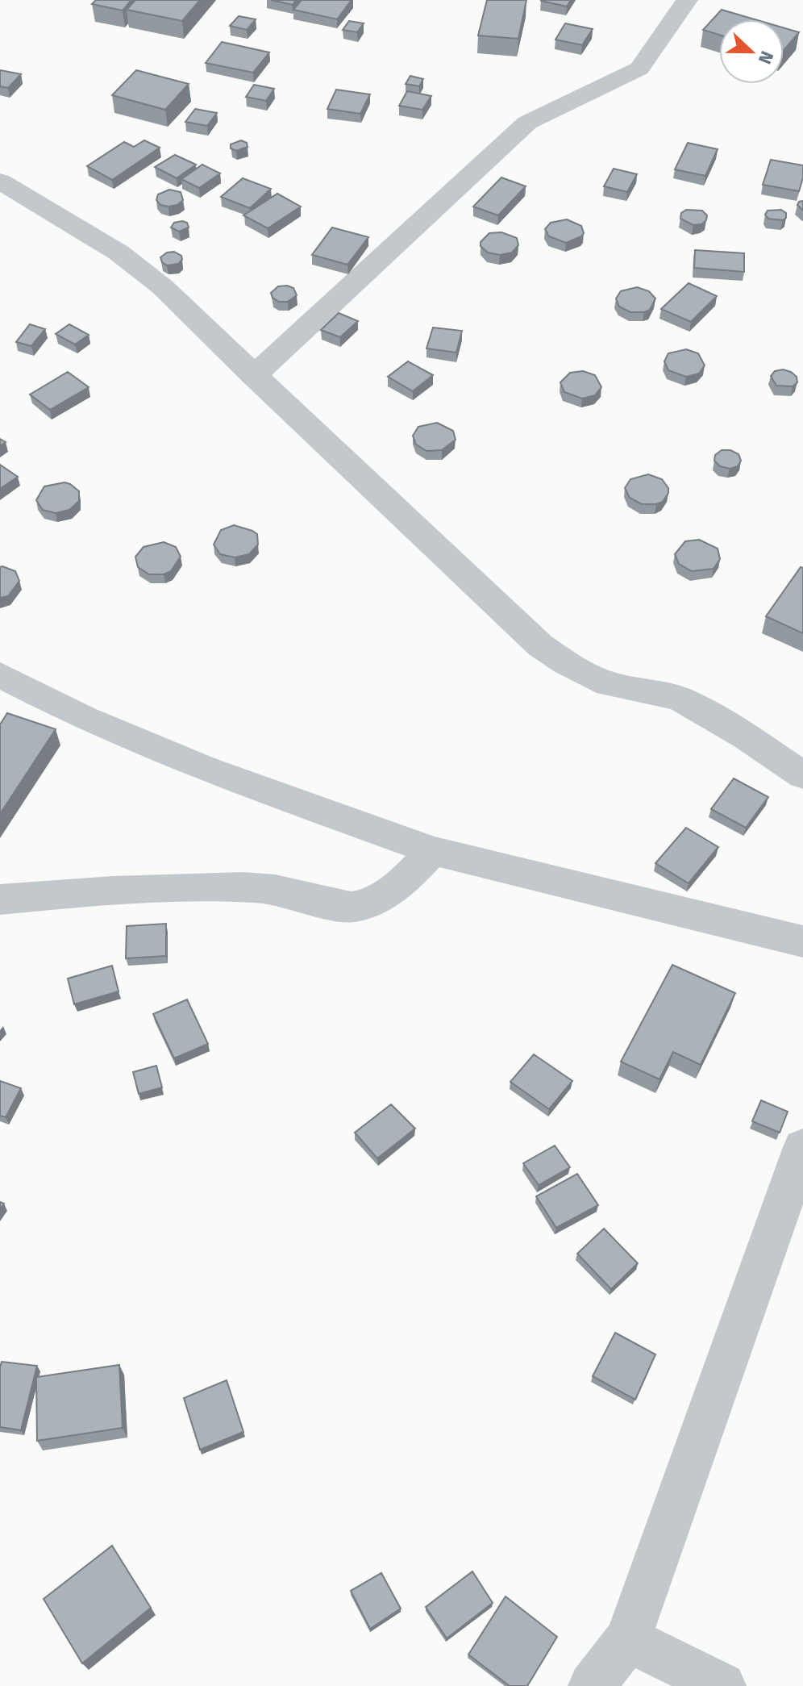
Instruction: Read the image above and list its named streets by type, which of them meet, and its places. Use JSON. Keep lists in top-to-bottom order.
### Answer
{
  "north": "right"
}
